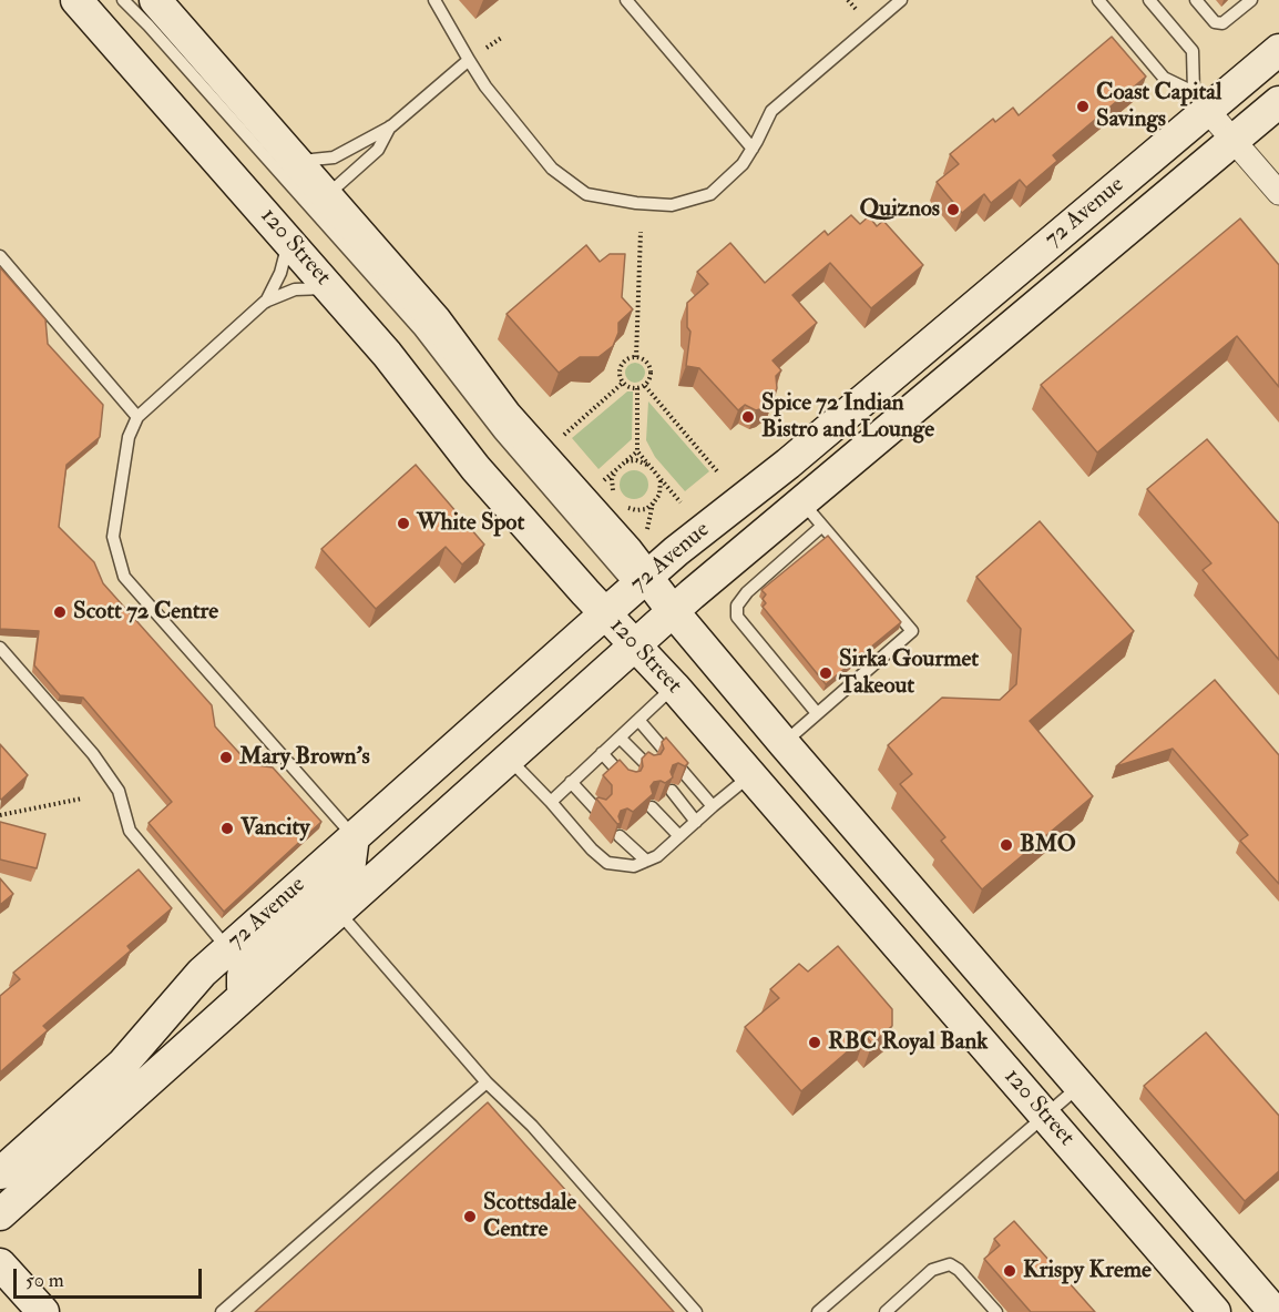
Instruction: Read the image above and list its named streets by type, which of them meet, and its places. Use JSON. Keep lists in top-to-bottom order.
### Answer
{
  "streets": {
    "main road": ["72 Avenue", "120 Street"]
  },
  "crossings": [
    ["72 Avenue", "120 Street"]
  ],
  "places": [
    "Coast Capital Savings",
    "Quiznos",
    "Spice 72 Indian Bistro and Lounge",
    "White Spot",
    "Scott 72 Centre",
    "Sirka Gourmet Takeout",
    "Mary Brown's",
    "Vancity",
    "BMO",
    "RBC Royal Bank",
    "Scottsdale Centre",
    "Krispy Kreme"
  ],
  "scale_bar": "50 m"
}
